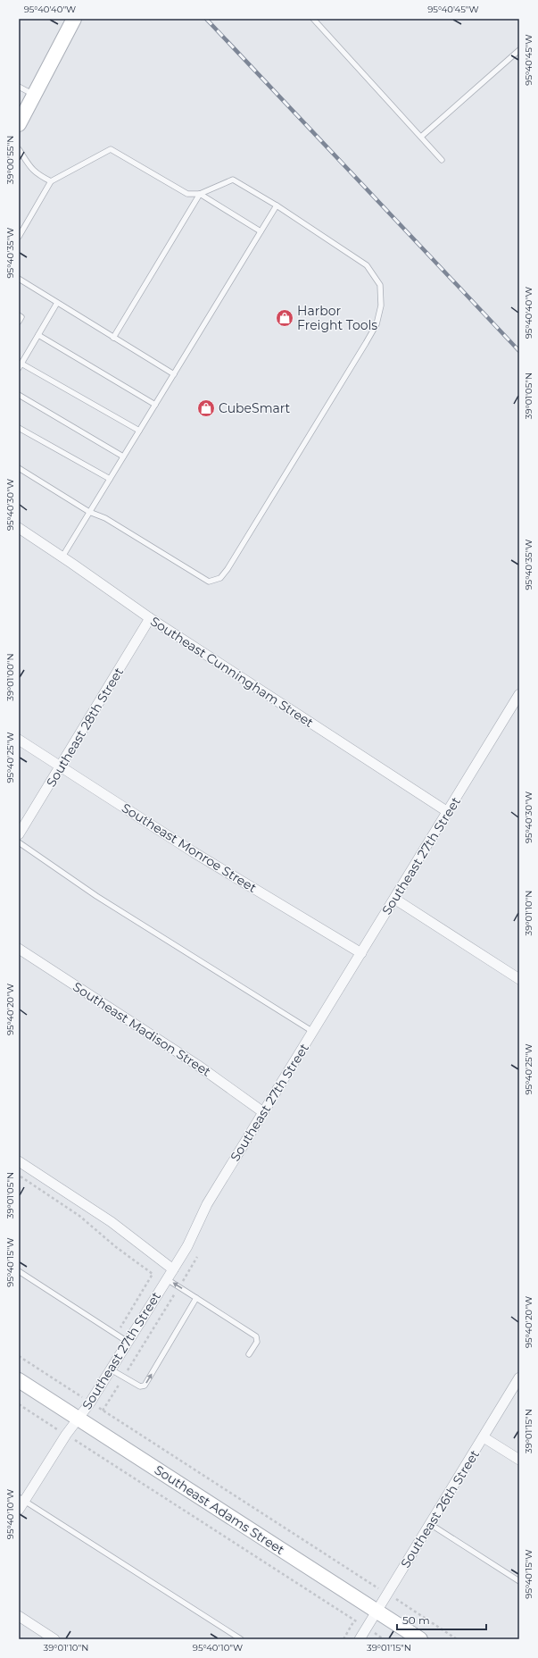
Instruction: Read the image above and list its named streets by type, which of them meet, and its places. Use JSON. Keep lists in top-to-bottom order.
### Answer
{
  "streets": {
    "main road": ["Southeast Adams Street"],
    "street": [
      "Southeast Cunningham Street",
      "Southeast 28th Street",
      "Southeast Monroe Street",
      "Southeast 27th Street",
      "Southeast Madison Street",
      "Southeast 26th Street"
    ]
  },
  "crossings": [
    ["Southeast Cunningham Street", "Southeast 28th Street"],
    ["Southeast Cunningham Street", "Southeast 27th Street"],
    ["Southeast 28th Street", "Southeast Monroe Street"],
    ["Southeast Monroe Street", "Southeast 27th Street"],
    ["Southeast 27th Street", "Southeast Madison Street"],
    ["Southeast 27th Street", "Southeast Adams Street"],
    ["Southeast 26th Street", "Southeast Adams Street"]
  ],
  "places": {
    "shop": ["Harbor Freight Tools", "CubeSmart"]
  },
  "scale_bar": "50 m",
  "coordinates": [
    "95°40'40\"W",
    "95°40'45\"W",
    "39°00'55\"N",
    "95°40'35\"W",
    "39°01'05\"N",
    "95°40'30\"W",
    "39°01'00\"N",
    "95°40'25\"W",
    "39°01'10\"N",
    "95°40'20\"W",
    "95°40'15\"W",
    "39°01'15\"N",
    "95°40'10\"W"
  ]
}
